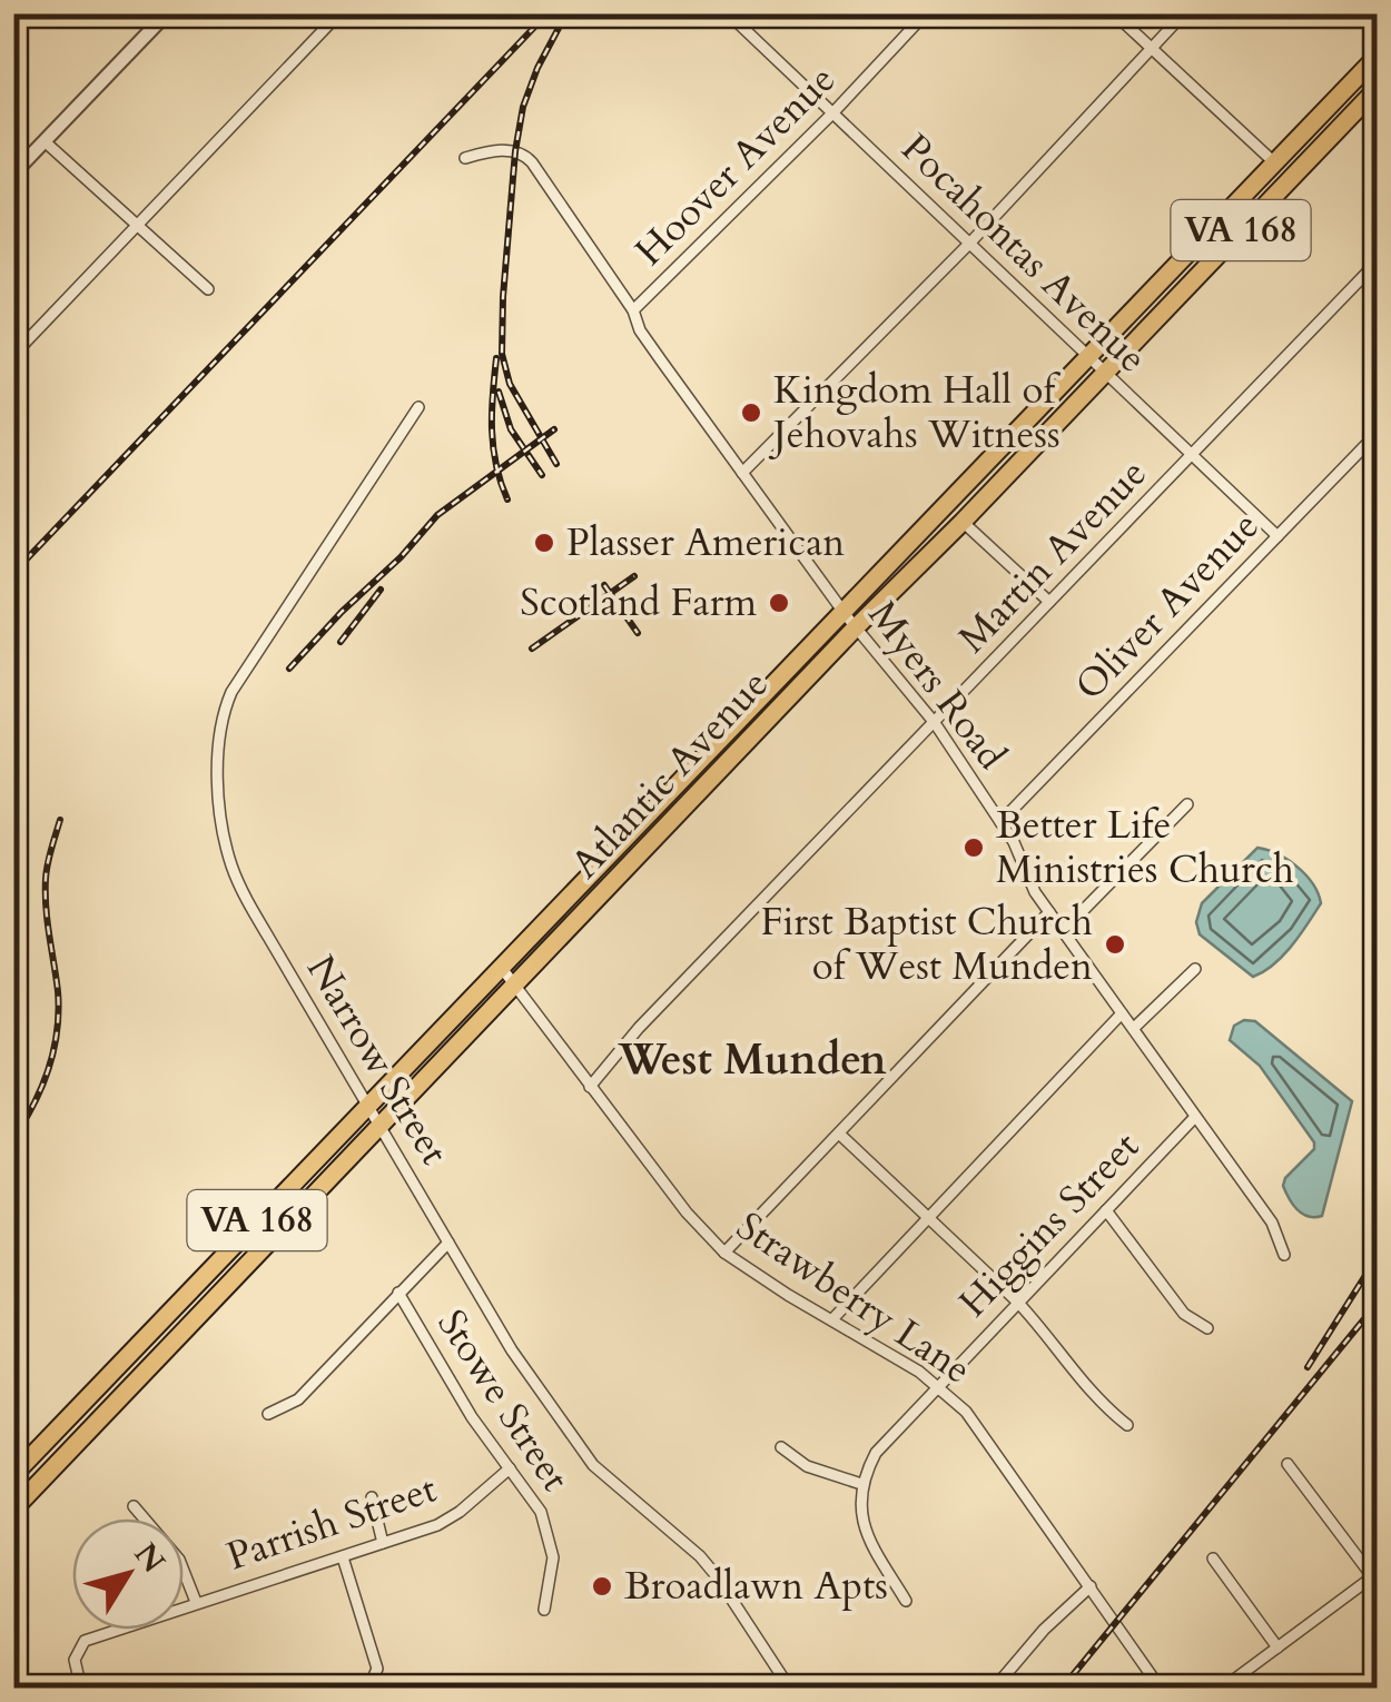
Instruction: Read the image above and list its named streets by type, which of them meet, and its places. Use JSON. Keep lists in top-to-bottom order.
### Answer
{
  "streets": {
    "main road": ["VA 168", "Atlantic Avenue"],
    "street": [
      "Hoover Avenue",
      "Pocahontas Avenue",
      "Martin Avenue",
      "Oliver Avenue",
      "Myers Road",
      "Narrow Street",
      "Higgins Street",
      "Strawberry Lane",
      "Stowe Street",
      "Parrish Street"
    ]
  },
  "crossings": [
    ["Hoover Avenue", "Pocahontas Avenue"],
    ["Hoover Avenue", "Myers Road"],
    ["Pocahontas Avenue", "Martin Avenue"],
    ["Pocahontas Avenue", "Oliver Avenue"],
    ["Pocahontas Avenue", "Atlantic Avenue"],
    ["Martin Avenue", "Myers Road"],
    ["Martin Avenue", "Strawberry Lane"],
    ["Oliver Avenue", "Myers Road"],
    ["Myers Road", "Atlantic Avenue"],
    ["Myers Road", "Higgins Street"],
    ["Atlantic Avenue", "Narrow Street"],
    ["Atlantic Avenue", "Strawberry Lane"],
    ["Higgins Street", "Strawberry Lane"],
    ["Stowe Street", "Parrish Street"]
  ],
  "districts": ["West Munden"],
  "places": [
    "Kingdom Hall of Jehovahs Witness",
    "Plasser American",
    "Scotland Farm",
    "Better Life Ministries Church",
    "First Baptist Church of West Munden",
    "Broadlawn Apts"
  ],
  "north": "top right"
}
